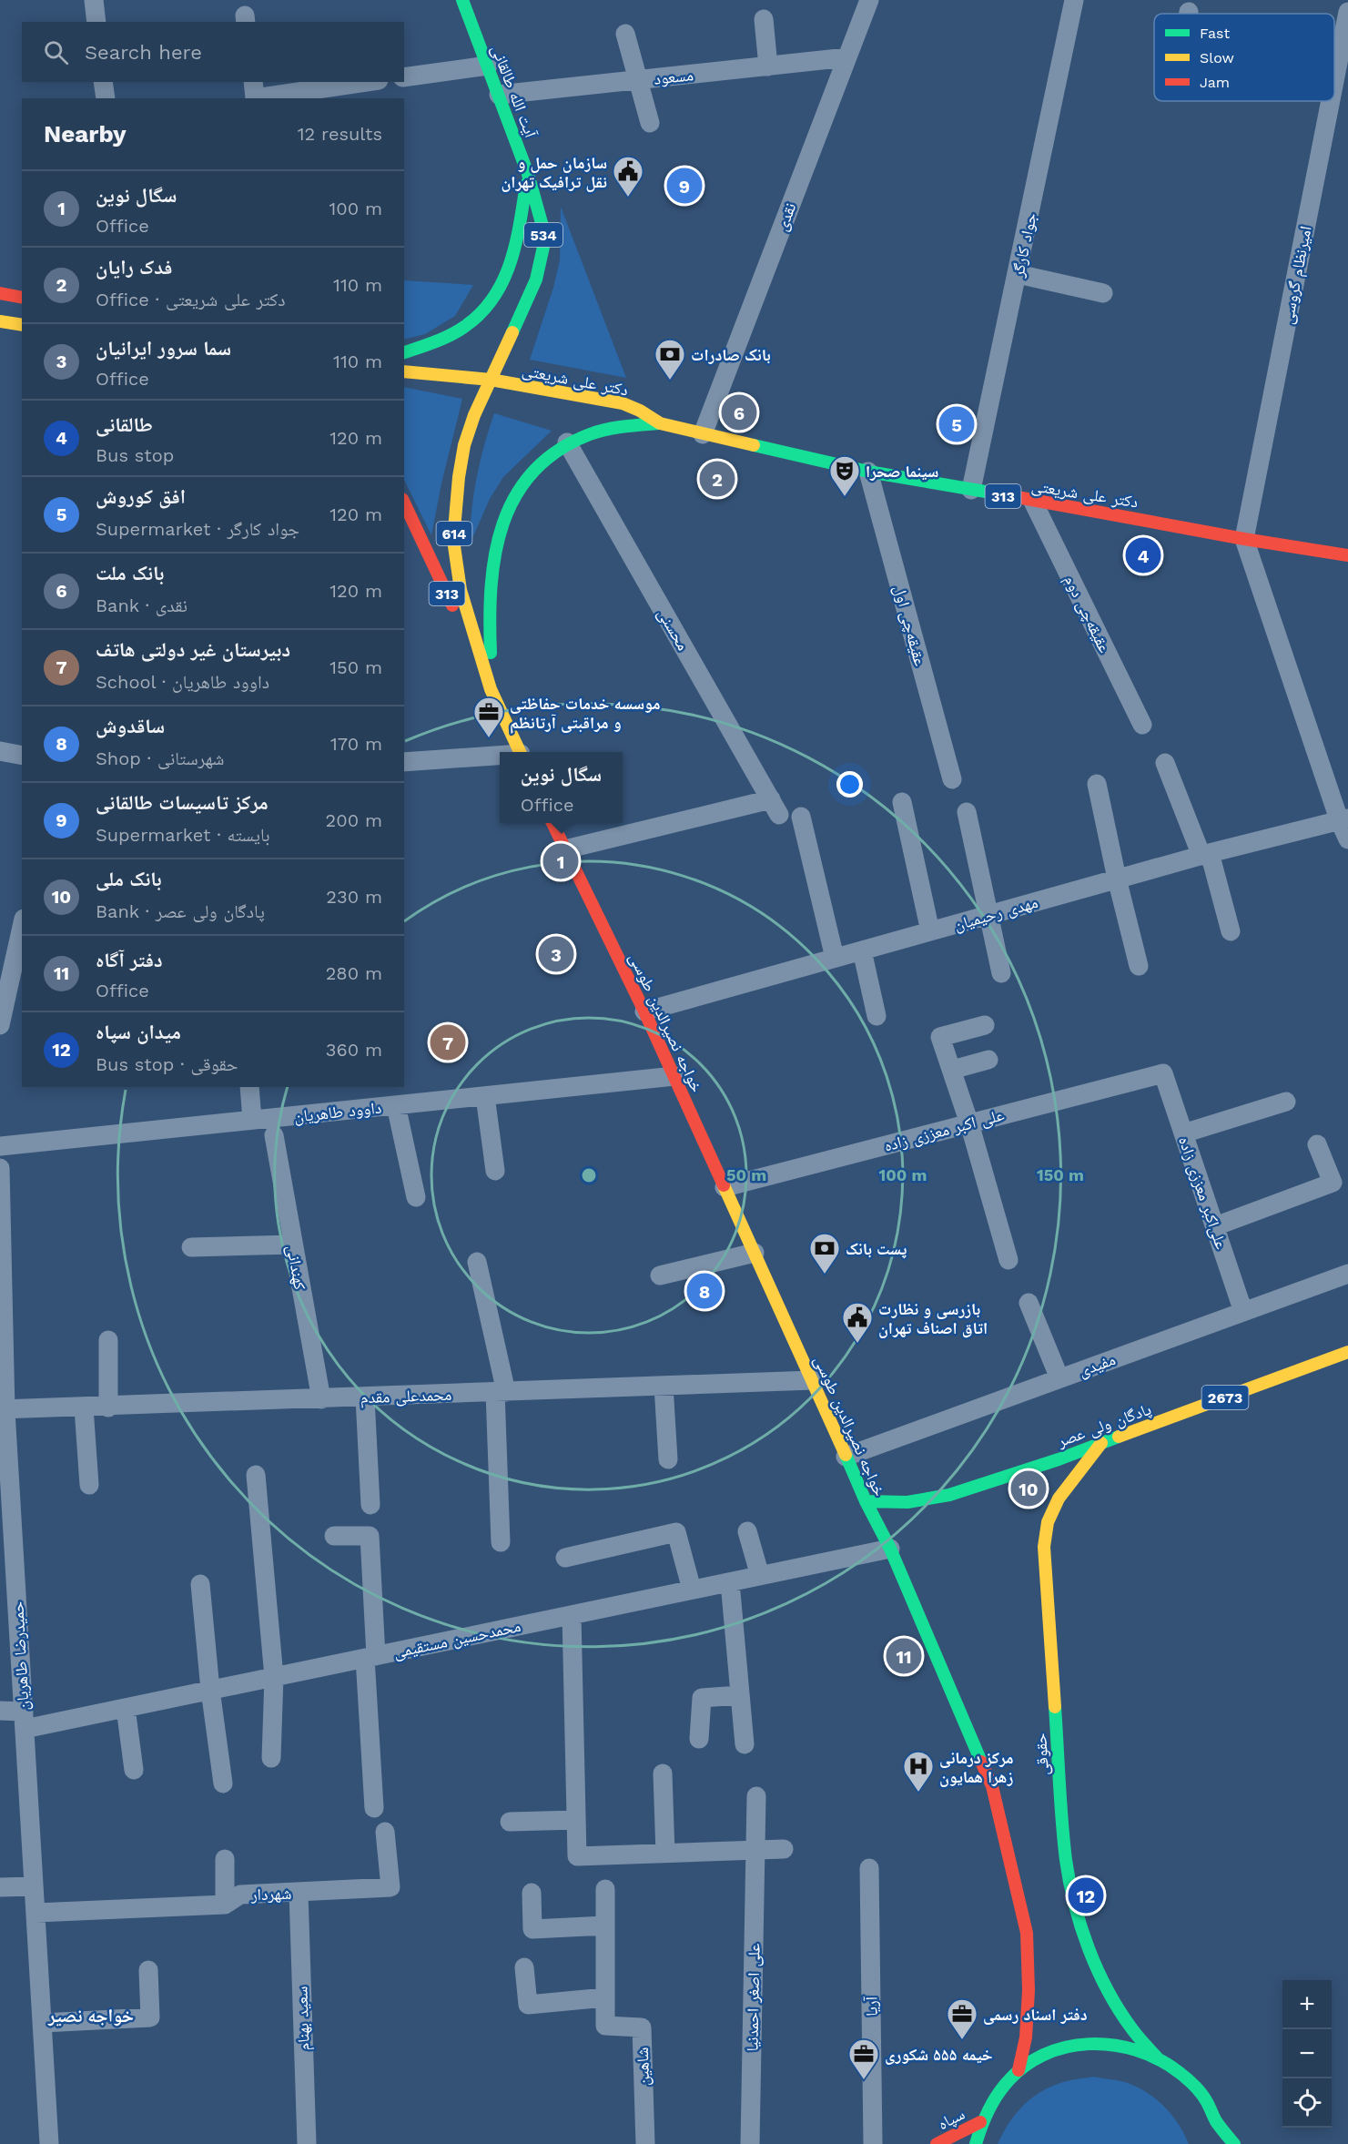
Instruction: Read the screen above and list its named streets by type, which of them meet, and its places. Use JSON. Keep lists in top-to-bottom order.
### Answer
{
  "streets": {
    "main road": [
      "آیت الله طالقانی",
      "534",
      "دکتر علی شریعتی",
      "313",
      "614",
      "خواجه نصیرالدین طوسی",
      "2673",
      "پادگان ولی عصر",
      "حقوقی",
      "سپاه"
    ],
    "street": [
      "مسعود",
      "نقدی",
      "جواد کارگر",
      "امیرنظام گروسی",
      "عقیقه‌چی دوم",
      "عقیقه‌چی اول",
      "محسنی",
      "مهدی رحیمیان",
      "داوود طاهریان",
      "علی اکبر معززی زاده",
      "علی‌اکبر معززی زاده",
      "کهندانی",
      "مفیدی",
      "محمدعلی مقدم",
      "محمدحسین مستقیمی",
      "حمیدرضا طاهریان",
      "شهردار",
      "علی اصغر احمدنیا",
      "آریا",
      "سعید بهنام",
      "شاهین"
    ]
  },
  "crossings": [
    ["مسعود", "آیت الله طالقانی"],
    ["مسعود", "نقدی"],
    ["آیت الله طالقانی", "دکتر علی شریعتی"],
    ["آیت الله طالقانی", "614"],
    ["نقدی", "دکتر علی شریعتی"],
    ["جواد کارگر", "دکتر علی شریعتی"],
    ["امیرنظام گروسی", "دکتر علی شریعتی"],
    ["دکتر علی شریعتی", "614"],
    ["دکتر علی شریعتی", "عقیقه‌چی دوم"],
    ["دکتر علی شریعتی", "عقیقه‌چی اول"],
    ["313", "614"],
    ["محسنی", "خواجه نصیرالدین طوسی"],
    ["مهدی رحیمیان", "خواجه نصیرالدین طوسی"],
    ["خواجه نصیرالدین طوسی", "داوود طاهریان"],
    ["خواجه نصیرالدین طوسی", "علی اکبر معززی زاده"],
    ["خواجه نصیرالدین طوسی", "مفیدی"],
    ["خواجه نصیرالدین طوسی", "محمدعلی مقدم"],
    ["خواجه نصیرالدین طوسی", "پادگان ولی عصر"],
    ["خواجه نصیرالدین طوسی", "محمدحسین مستقیمی"],
    ["علی اکبر معززی زاده", "علی‌اکبر معززی زاده"],
    ["علی‌اکبر معززی زاده", "مفیدی"],
    ["کهندانی", "محمدعلی مقدم"],
    ["محمدعلی مقدم", "حمیدرضا طاهریان"],
    ["پادگان ولی عصر", "حقوقی"],
    ["محمدحسین مستقیمی", "حمیدرضا طاهریان"],
    ["حمیدرضا طاهریان", "شهردار"],
    ["شهردار", "سعید بهنام"]
  ],
  "districts": ["خواجه نصیر"],
  "places": {
    "public building": ["سازمان حمل و نقل ترافیک تهران", "بازرسی و نظارت اتاق اصناف تهران"],
    "bank": ["بانک صادرات", "پست بانک"],
    "theatre": ["سینما صحرا"],
    "office": ["موسسه خدمات حفاظتی و مراقبتی آرتانظم", "دفتر اسناد رسمی", "خیمه ۵۵۵ شکوری"],
    "hospital": ["مرکز درمانی زهرا همایون"]
  },
  "legend": ["Fast", "Slow", "Jam"],
  "page": {
    "search": "Search here",
    "heading": ["Nearby", "12 results"],
    "pins": [
      "9",
      "6",
      "5",
      "2",
      "4",
      "1",
      "3",
      "7",
      "8",
      "10",
      "11",
      "12"
    ],
    "list": [
      {
        "mark": "1",
        "name": "سگال نوین",
        "note": "Office",
        "value": "100 m"
      },
      {
        "mark": "2",
        "name": "فدک رایان",
        "note": "Office · دکتر علی شریعتی",
        "value": "110 m"
      },
      {
        "mark": "3",
        "name": "سما سرور ایرانیان",
        "note": "Office",
        "value": "110 m"
      },
      {
        "mark": "4",
        "name": "طالقانی",
        "note": "Bus stop",
        "value": "120 m"
      },
      {
        "mark": "5",
        "name": "افق کوروش",
        "note": "Supermarket · جواد کارگر",
        "value": "120 m"
      },
      {
        "mark": "6",
        "name": "بانک ملت",
        "note": "Bank · نقدی",
        "value": "120 m"
      },
      {
        "mark": "7",
        "name": "دبیرستان غیر دولتی هاتف",
        "note": "School · داوود طاهریان",
        "value": "150 m"
      },
      {
        "mark": "8",
        "name": "ساقدوش",
        "note": "Shop · شهرستانی",
        "value": "170 m"
      },
      {
        "mark": "9",
        "name": "مرکز تاسیسات طالقانی",
        "note": "Supermarket · بایسته",
        "value": "200 m"
      },
      {
        "mark": "10",
        "name": "بانک ملی",
        "note": "Bank · پادگان ولی عصر",
        "value": "230 m"
      },
      {
        "mark": "11",
        "name": "دفتر آگاه",
        "note": "Office",
        "value": "280 m"
      },
      {
        "mark": "12",
        "name": "میدان سپاه",
        "note": "Bus stop · حقوقی",
        "value": "360 m"
      }
    ],
    "popup": ["سگال نوین", "Office"],
    "map_buttons": ["+", "−"]
  },
  "rings": ["50 m", "100 m", "150 m"]
}
